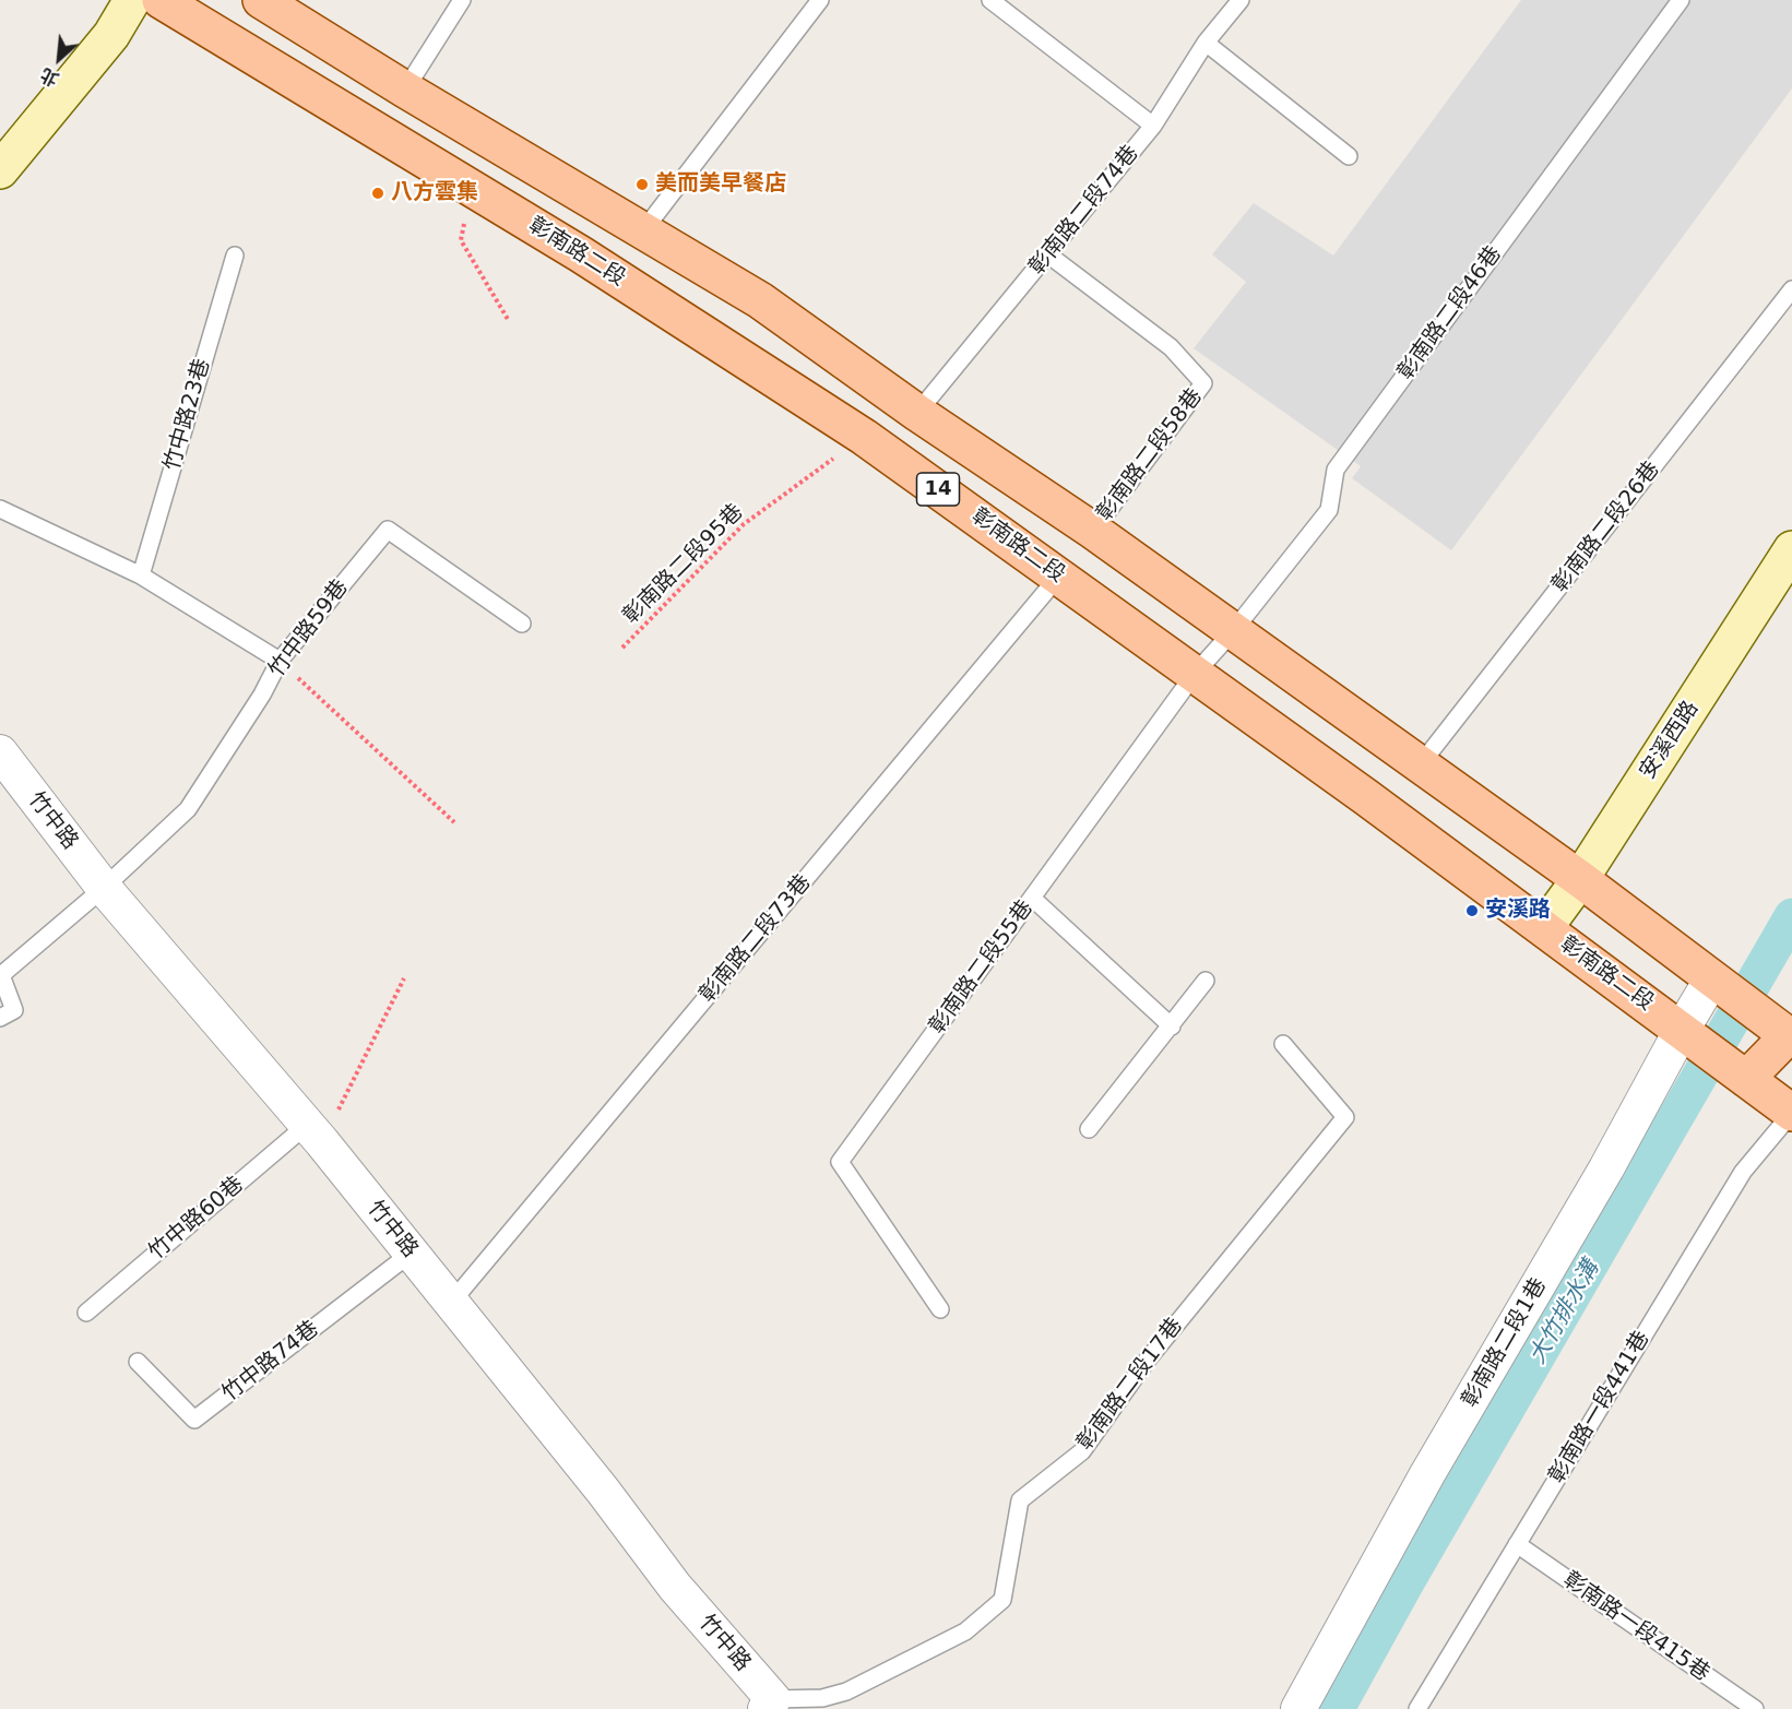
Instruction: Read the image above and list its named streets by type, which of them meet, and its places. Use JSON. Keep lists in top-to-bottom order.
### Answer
{
  "streets": {
    "main road": ["彰南路二段", "14"],
    "street": ["安溪西路", "竹中路", "彰南路二段1巷"],
    "lane": [
      "彰南路二段74巷",
      "彰南路二段46巷",
      "竹中路23巷",
      "彰南路二段58巷",
      "彰南路二段26巷",
      "竹中路59巷",
      "彰南路二段73巷",
      "彰南路二段55巷",
      "竹中路60巷",
      "竹中路74巷",
      "彰南路二段17巷",
      "彰南路一段441巷",
      "彰南路一段415巷"
    ],
    "path": ["彰南路二段95巷"]
  },
  "crossings": [
    ["彰南路二段74巷", "彰南路二段58巷"],
    ["彰南路二段74巷", "14"],
    ["彰南路二段", "14"],
    ["彰南路二段", "彰南路二段95巷"],
    ["彰南路二段", "安溪西路"],
    ["彰南路二段", "彰南路二段73巷"],
    ["彰南路二段", "彰南路二段55巷"],
    ["彰南路二段", "彰南路二段1巷"],
    ["彰南路二段46巷", "14"],
    ["彰南路二段46巷", "彰南路二段55巷"],
    ["彰南路二段58巷", "14"],
    ["14", "彰南路二段26巷"],
    ["14", "安溪西路"],
    ["14", "彰南路二段55巷"],
    ["14", "彰南路二段1巷"],
    ["14", "彰南路一段441巷"],
    ["竹中路59巷", "竹中路"],
    ["竹中路", "彰南路二段73巷"],
    ["竹中路", "竹中路60巷"],
    ["竹中路", "竹中路74巷"],
    ["竹中路", "彰南路二段17巷"],
    ["彰南路一段441巷", "彰南路一段415巷"]
  ],
  "water": ["大竹排水溝"],
  "places": ["美而美早餐店", "八方雲集", "安溪路"],
  "north": "bottom left"
}
